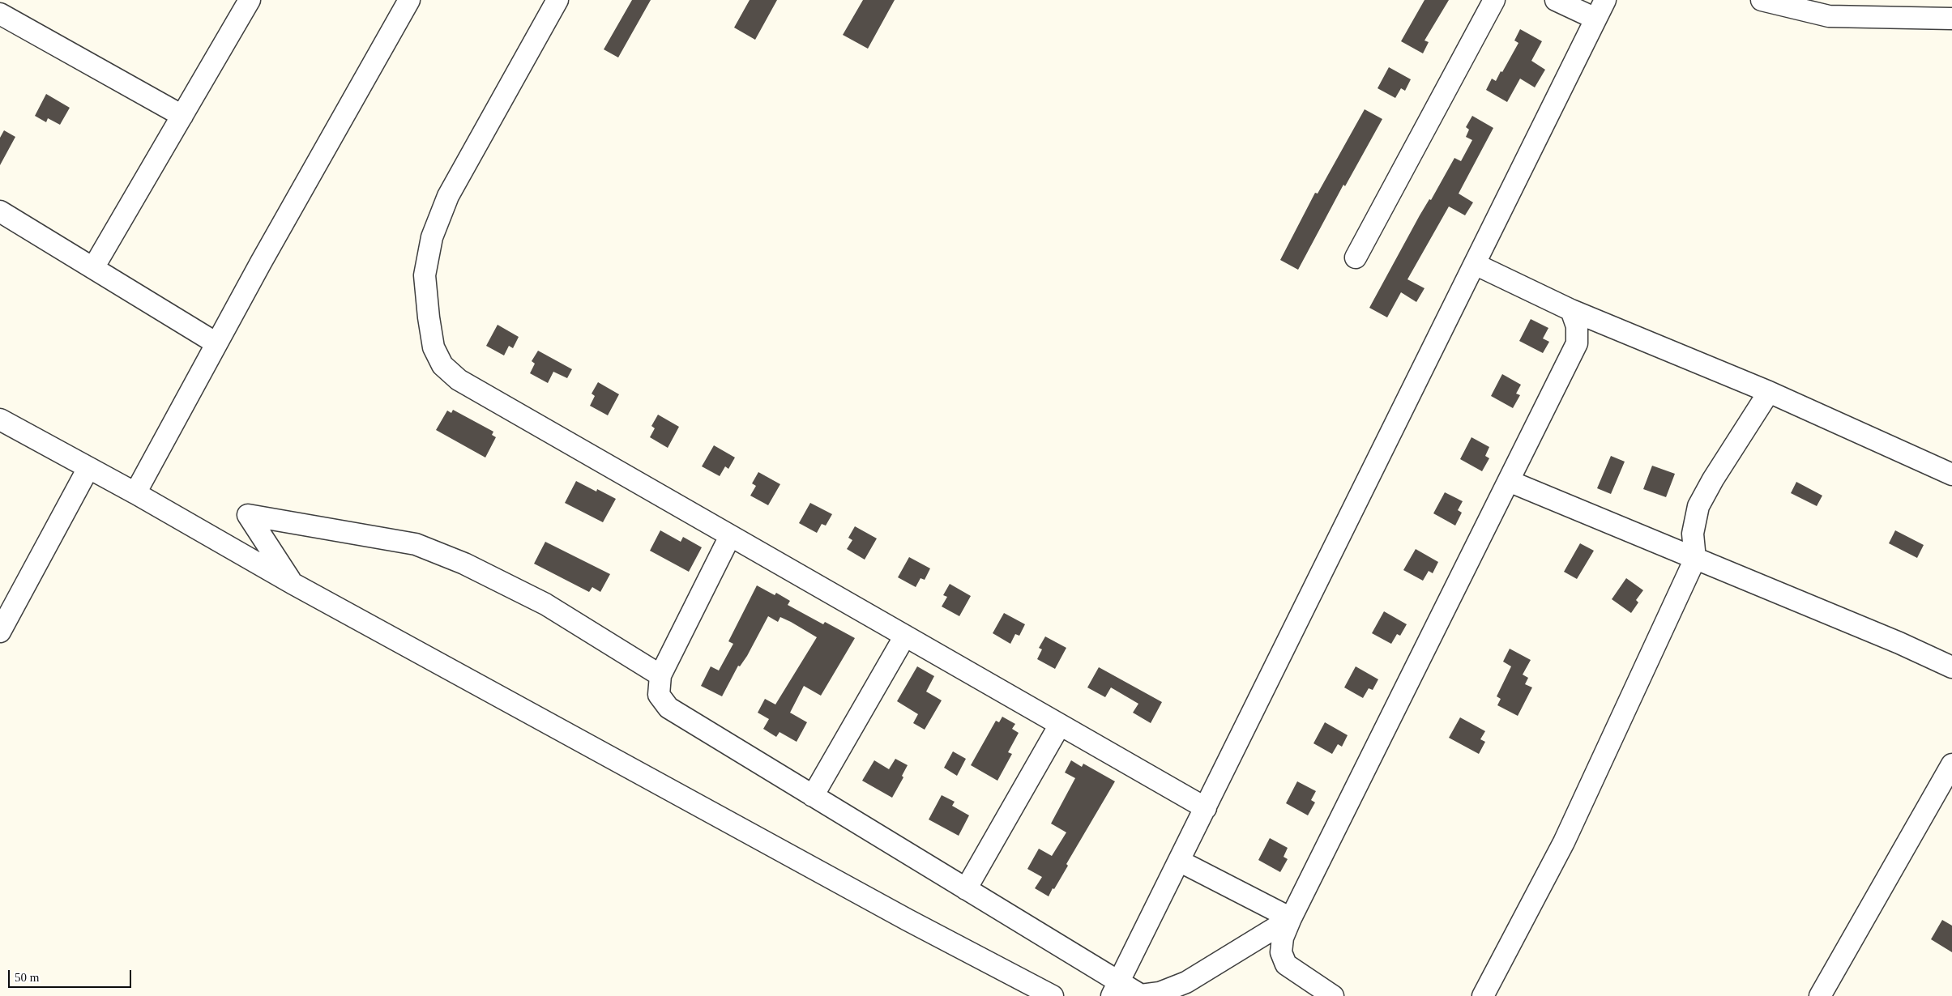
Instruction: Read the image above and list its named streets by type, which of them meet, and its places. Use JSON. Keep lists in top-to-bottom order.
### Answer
{
  "scale_bar": "50 m"
}
